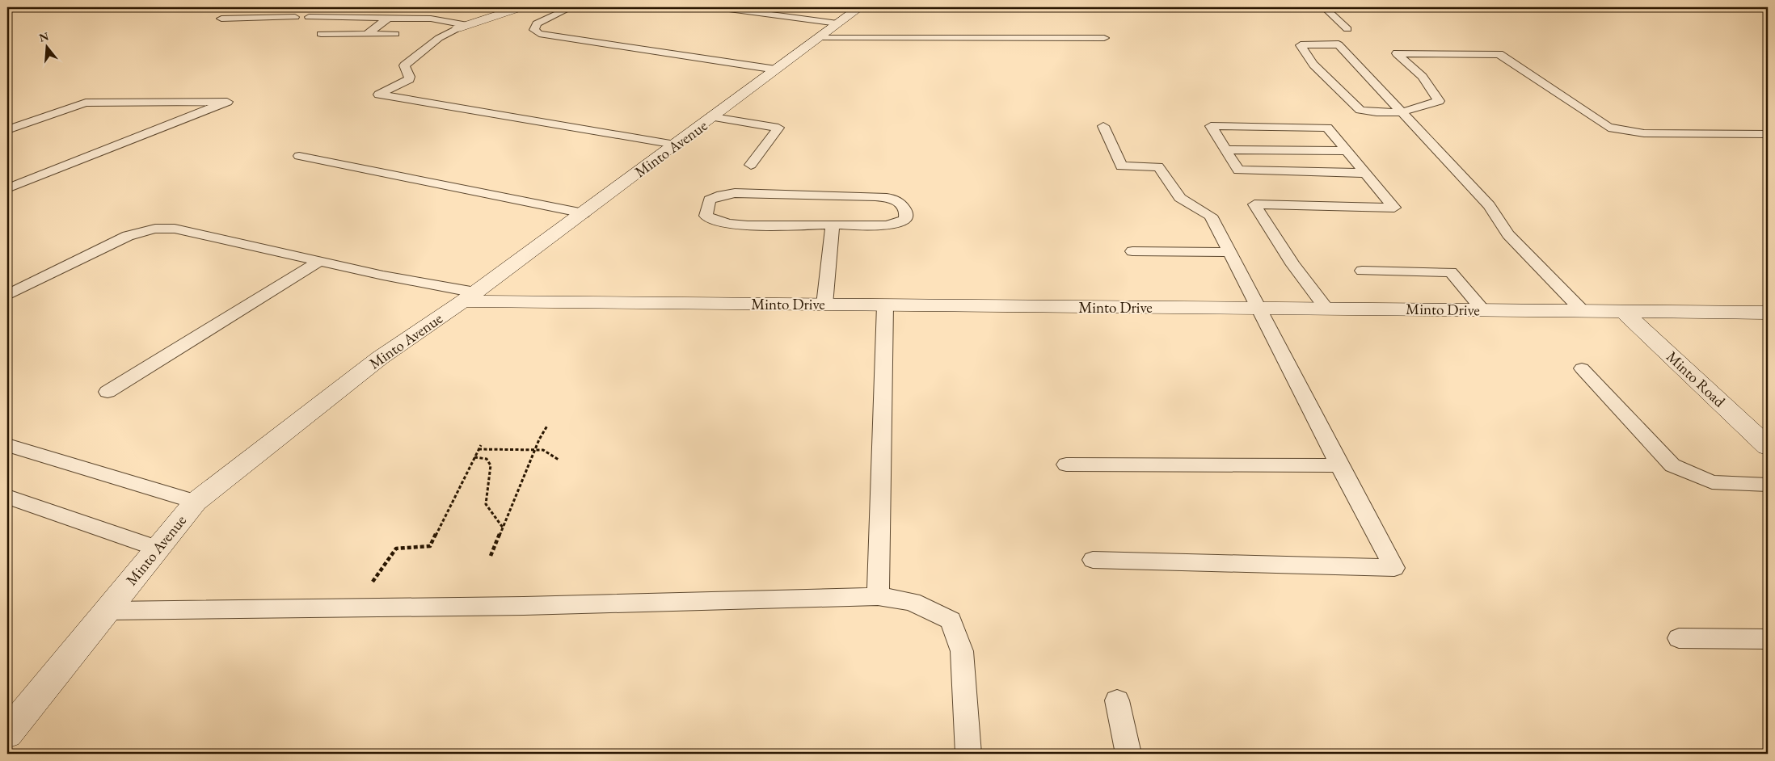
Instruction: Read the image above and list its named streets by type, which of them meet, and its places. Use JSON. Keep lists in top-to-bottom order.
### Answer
{
  "streets": {
    "street": ["Minto Avenue", "Minto Drive", "Minto Road"]
  },
  "crossings": [
    ["Minto Avenue", "Minto Drive"],
    ["Minto Drive", "Minto Road"]
  ],
  "north": "top"
}
